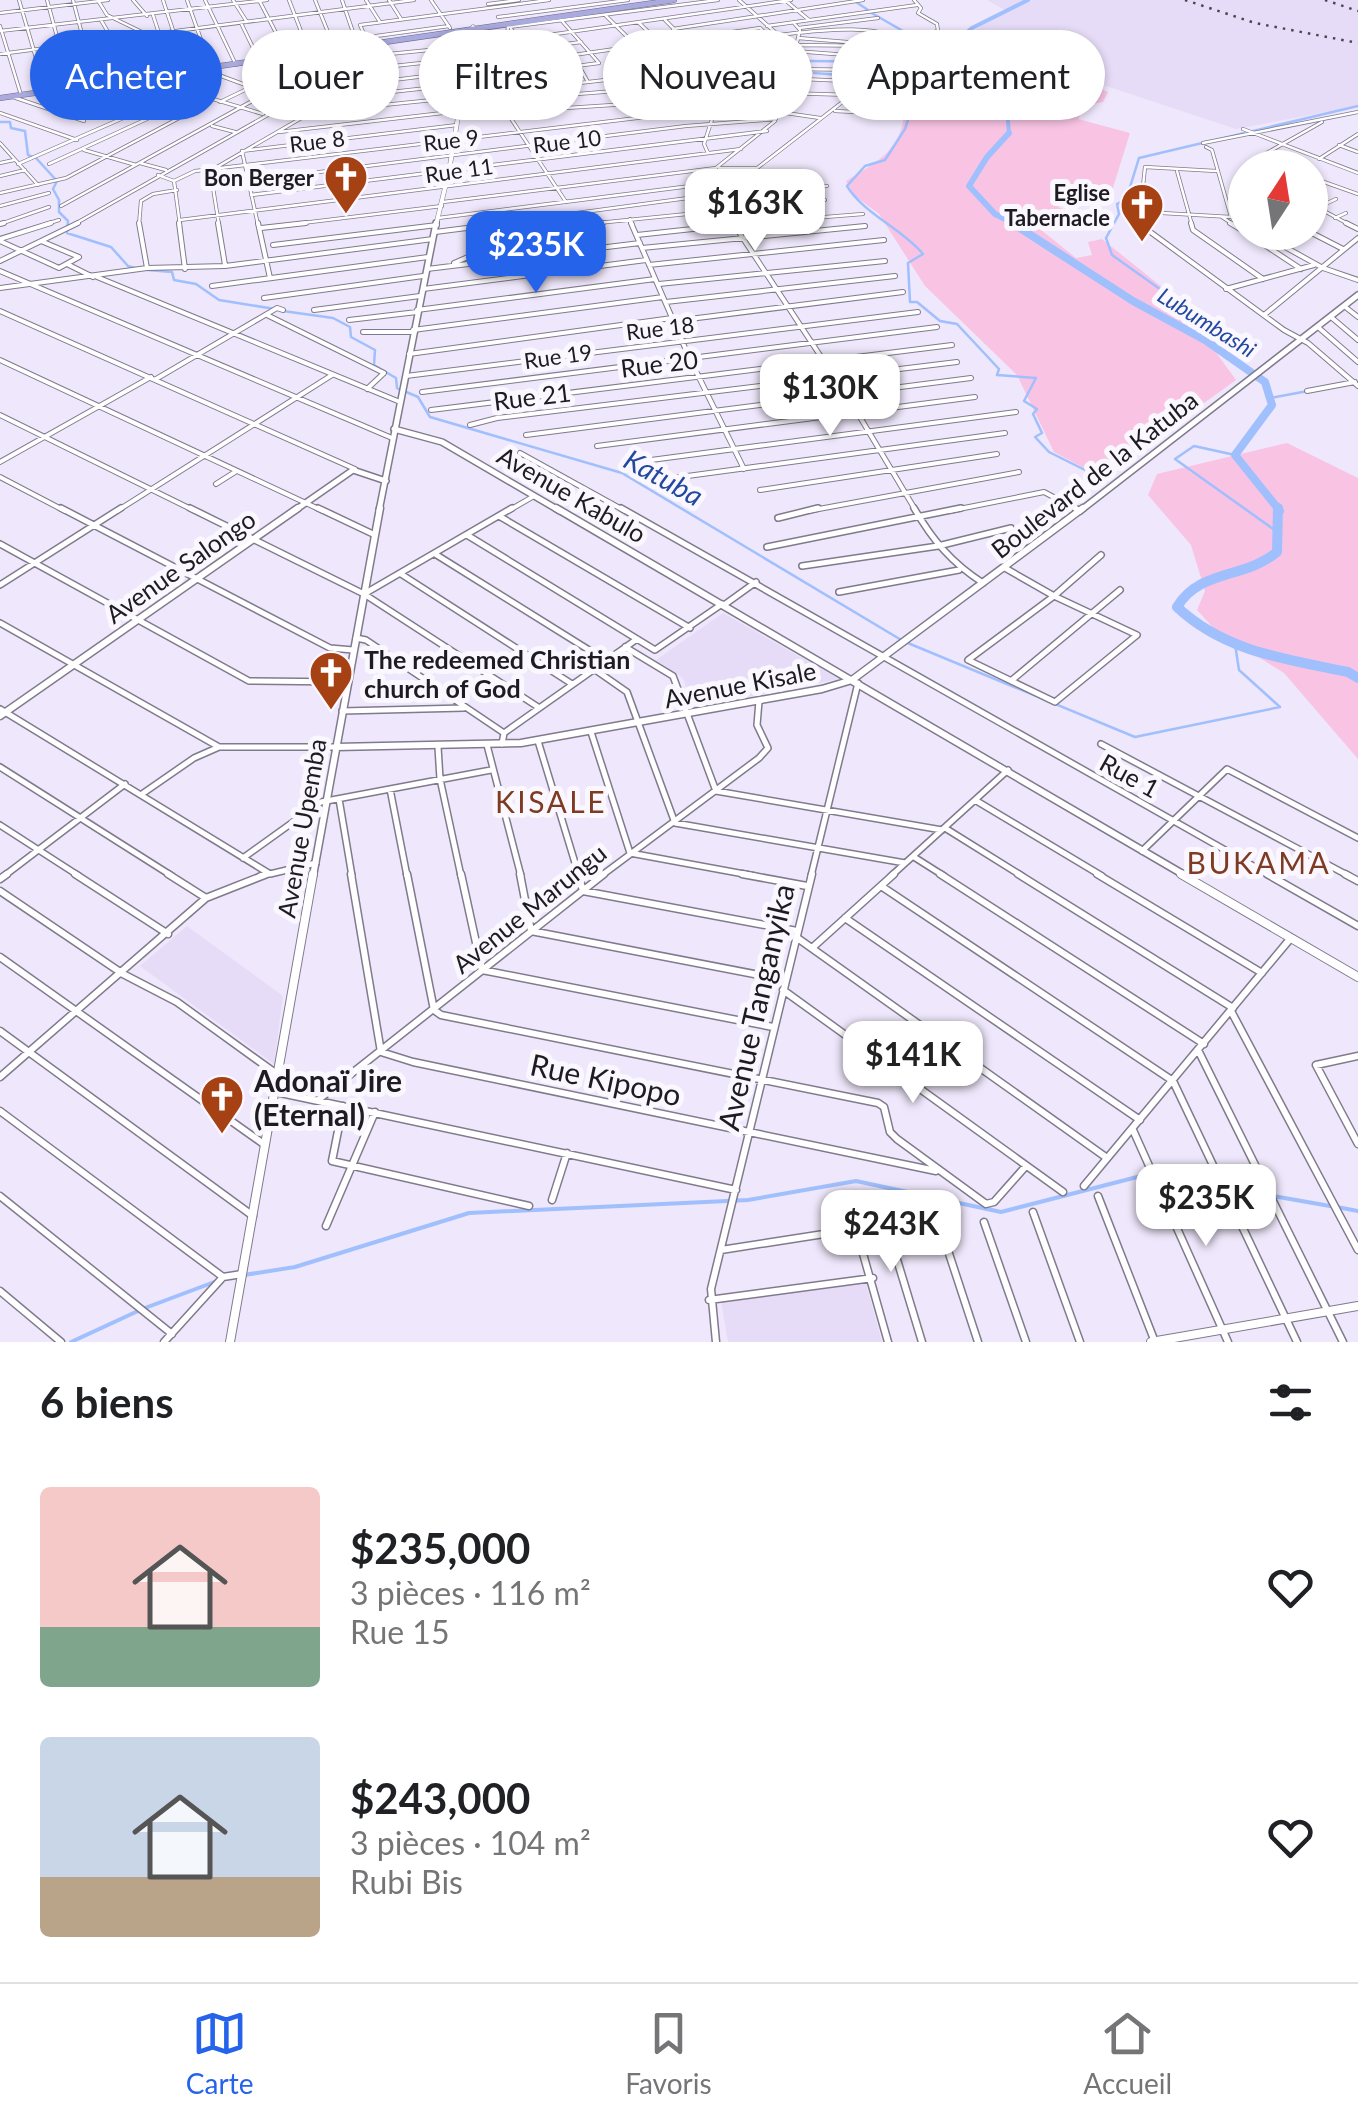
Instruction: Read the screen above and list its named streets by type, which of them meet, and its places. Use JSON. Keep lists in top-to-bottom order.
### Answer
{
  "streets": {
    "street": [
      "Rue 9",
      "Rue 8",
      "Rue 10",
      "Rue 11",
      "Rue 18",
      "Rue 19",
      "Rue 20",
      "Rue 21",
      "Boulevard de la Katuba",
      "Avenue Kabulo",
      "Avenue Salongo",
      "Avenue Kisale",
      "Rue 1",
      "Avenue Upemba",
      "Avenue Marungu",
      "Avenue Tanganyika",
      "Rue Kipopo"
    ]
  },
  "crossings": [
    ["Rue 9", "Avenue Upemba"],
    ["Rue 8", "Avenue Upemba"],
    ["Rue 10", "Avenue Upemba"],
    ["Rue 11", "Avenue Upemba"],
    ["Rue 18", "Avenue Upemba"],
    ["Boulevard de la Katuba", "Avenue Kabulo"],
    ["Boulevard de la Katuba", "Avenue Kisale"],
    ["Boulevard de la Katuba", "Rue 1"],
    ["Boulevard de la Katuba", "Avenue Tanganyika"],
    ["Avenue Kabulo", "Avenue Kisale"],
    ["Avenue Kabulo", "Avenue Upemba"],
    ["Avenue Kabulo", "Avenue Tanganyika"],
    ["Avenue Kisale", "Avenue Upemba"],
    ["Avenue Kisale", "Avenue Marungu"],
    ["Avenue Kisale", "Avenue Tanganyika"],
    ["Avenue Marungu", "Rue Kipopo"],
    ["Avenue Tanganyika", "Rue Kipopo"]
  ],
  "districts": ["KISALE", "BUKAMA"],
  "water": ["Lubumbashi", "Katuba"],
  "places": {
    "church": [
      "Bon Berger",
      "Eglise Tabernacle",
      "The redeemed Christian church of God",
      "Adonaï Jire (Eternal)"
    ]
  },
  "north": "top",
  "page": {
    "chip": [
      "Acheter",
      "Louer",
      "Filtres",
      "Nouveau",
      "Appartement"
    ],
    "price": [
      "$163K",
      "$235K",
      "$130K",
      "$141K",
      "$235K",
      "$243K"
    ],
    "heading": "6 biens",
    "list": [
      {
        "name": "$235,000",
        "note": "3 pièces · 116 m² · Rue 15"
      },
      {
        "name": "$243,000",
        "note": "3 pièces · 104 m² · Rubi Bis"
      }
    ],
    "tabs": ["Carte", "Favoris", "Accueil"]
  }
}
